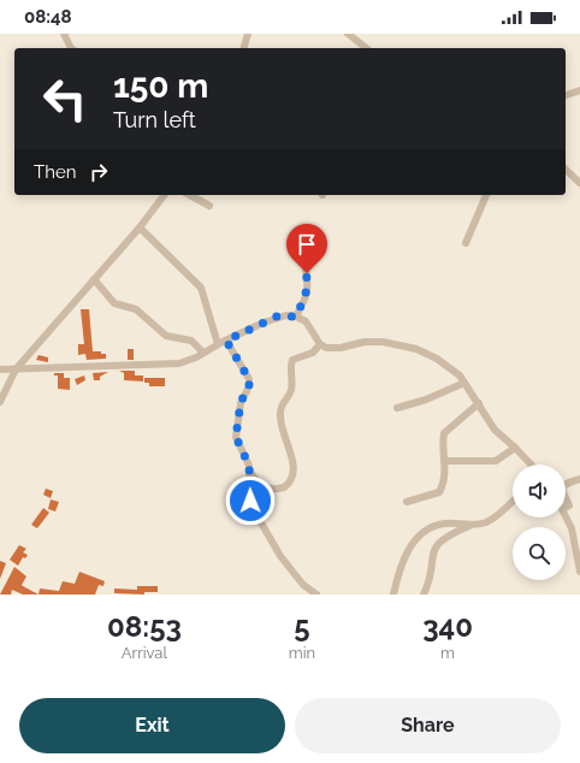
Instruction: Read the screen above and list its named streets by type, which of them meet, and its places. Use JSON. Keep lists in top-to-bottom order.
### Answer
{
  "page": {
    "status": "08:48",
    "turn": ["150 m", "Turn left"],
    "then": "Then",
    "eta": [
      "08:53",
      "Arrival",
      "5",
      "min",
      "340",
      "m"
    ],
    "buttons": ["Exit", "Share"]
  }
}
